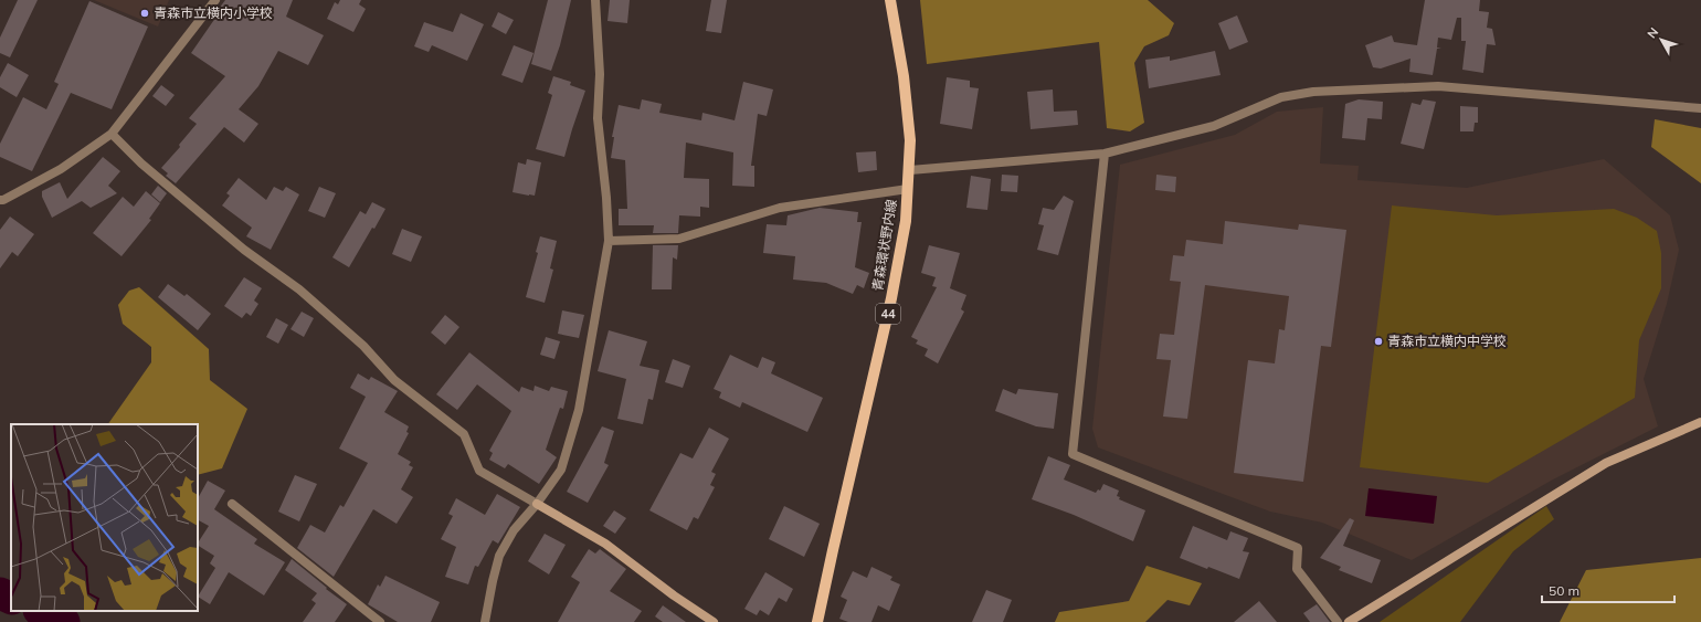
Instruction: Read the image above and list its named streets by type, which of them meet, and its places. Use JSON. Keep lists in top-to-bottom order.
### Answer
{
  "streets": {
    "main road": ["青森環状野内線", "44"]
  },
  "places": ["青森市立横内小学校", "青森市立横内中学校"],
  "scale_bar": "50 m",
  "north": "top left"
}
